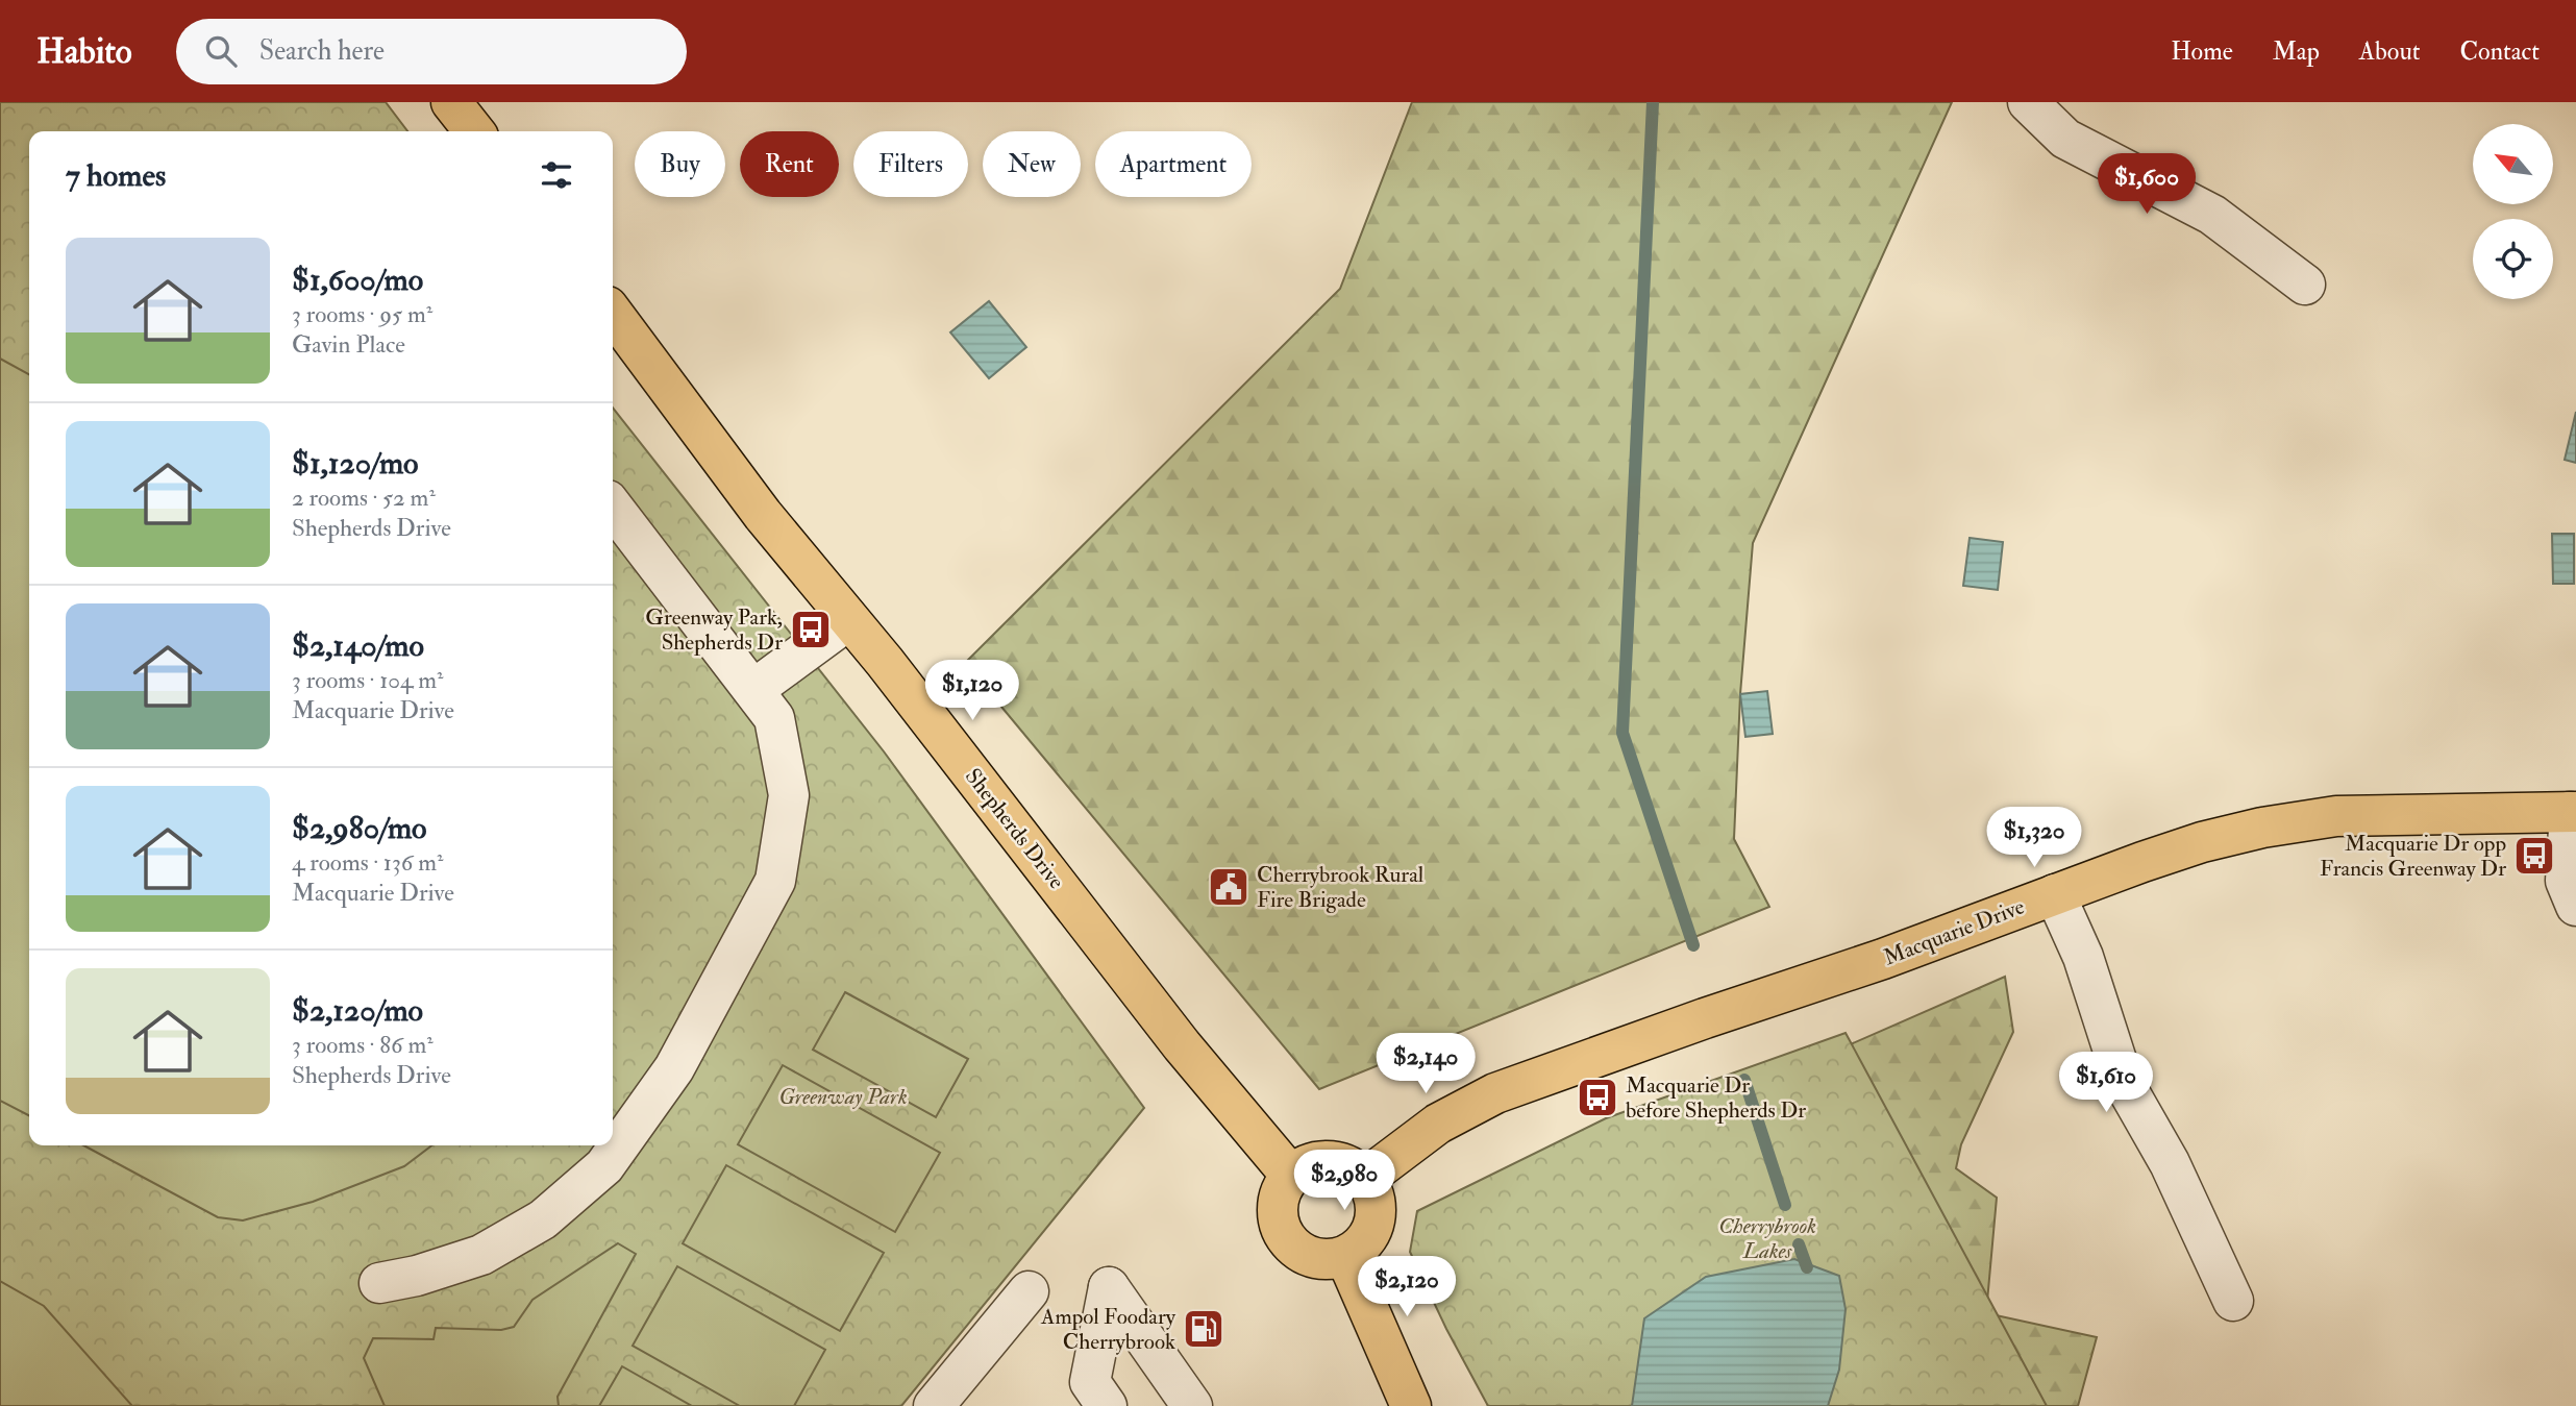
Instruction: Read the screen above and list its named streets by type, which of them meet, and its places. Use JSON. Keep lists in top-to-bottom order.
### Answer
{
  "streets": {
    "main road": ["Shepherds Drive", "Macquarie Drive"]
  },
  "crossings": [
    ["Shepherds Drive", "Macquarie Drive"]
  ],
  "parks": ["Greenway Park", "Cherrybrook Lakes"],
  "places": {
    "bus stop": ["Greenway Park, Shepherds Dr", "Macquarie Dr opp Francis Greenway Dr", "Macquarie Dr before Shepherds Dr"],
    "public building": ["Cherrybrook Rural Fire Brigade"],
    "fuel station": ["Ampol Foodary Cherrybrook"]
  },
  "north": "top left",
  "page": {
    "header": "Habito",
    "search": "Search here",
    "nav": [
      "Home",
      "Map",
      "About",
      "Contact"
    ],
    "chip": [
      "Buy",
      "Rent",
      "Filters",
      "New",
      "Apartment"
    ],
    "heading": "7 homes",
    "price": [
      "$1,600",
      "$1,120",
      "$1,320",
      "$2,140",
      "$1,610",
      "$2,980",
      "$2,120"
    ],
    "list": [
      {
        "name": "$1,600/mo",
        "note": "3 rooms · 95 m² · Gavin Place"
      },
      {
        "name": "$1,120/mo",
        "note": "2 rooms · 52 m² · Shepherds Drive"
      },
      {
        "name": "$2,140/mo",
        "note": "3 rooms · 104 m² · Macquarie Drive"
      },
      {
        "name": "$2,980/mo",
        "note": "4 rooms · 136 m² · Macquarie Drive"
      },
      {
        "name": "$2,120/mo",
        "note": "3 rooms · 86 m² · Shepherds Drive"
      }
    ]
  }
}
